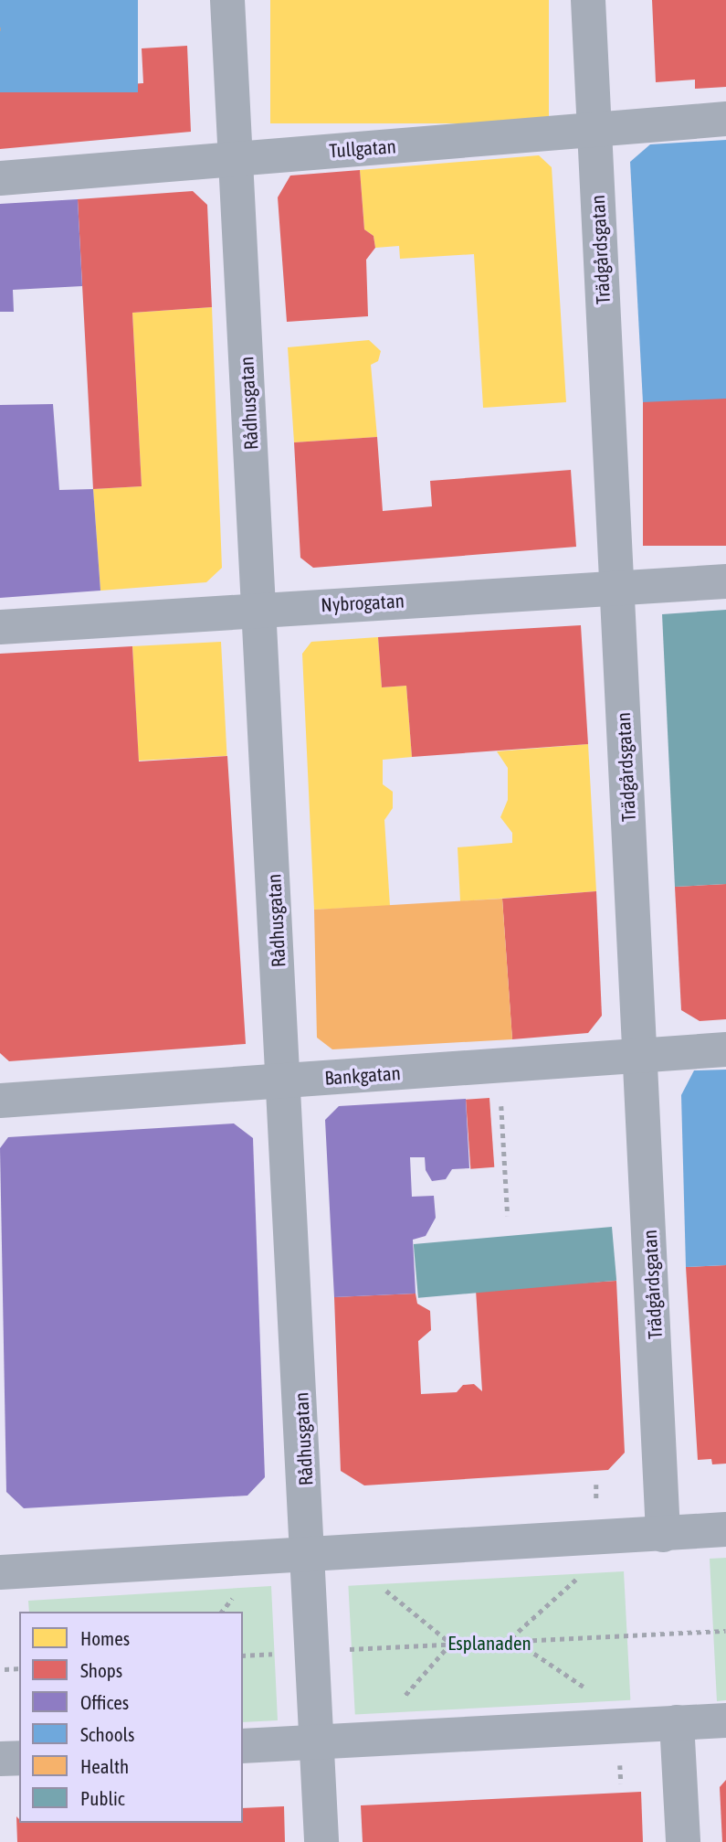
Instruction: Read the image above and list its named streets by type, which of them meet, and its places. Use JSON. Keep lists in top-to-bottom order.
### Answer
{
  "streets": {
    "street": [
      "Tullgatan",
      "Trädgårdsgatan",
      "Rådhusgatan",
      "Nybrogatan",
      "Bankgatan"
    ]
  },
  "crossings": [
    ["Tullgatan", "Trädgårdsgatan"],
    ["Tullgatan", "Rådhusgatan"],
    ["Trädgårdsgatan", "Nybrogatan"],
    ["Trädgårdsgatan", "Bankgatan"],
    ["Rådhusgatan", "Nybrogatan"],
    ["Rådhusgatan", "Bankgatan"]
  ],
  "parks": ["Esplanaden"],
  "legend": [
    "Homes",
    "Shops",
    "Offices",
    "Schools",
    "Health",
    "Public"
  ]
}
